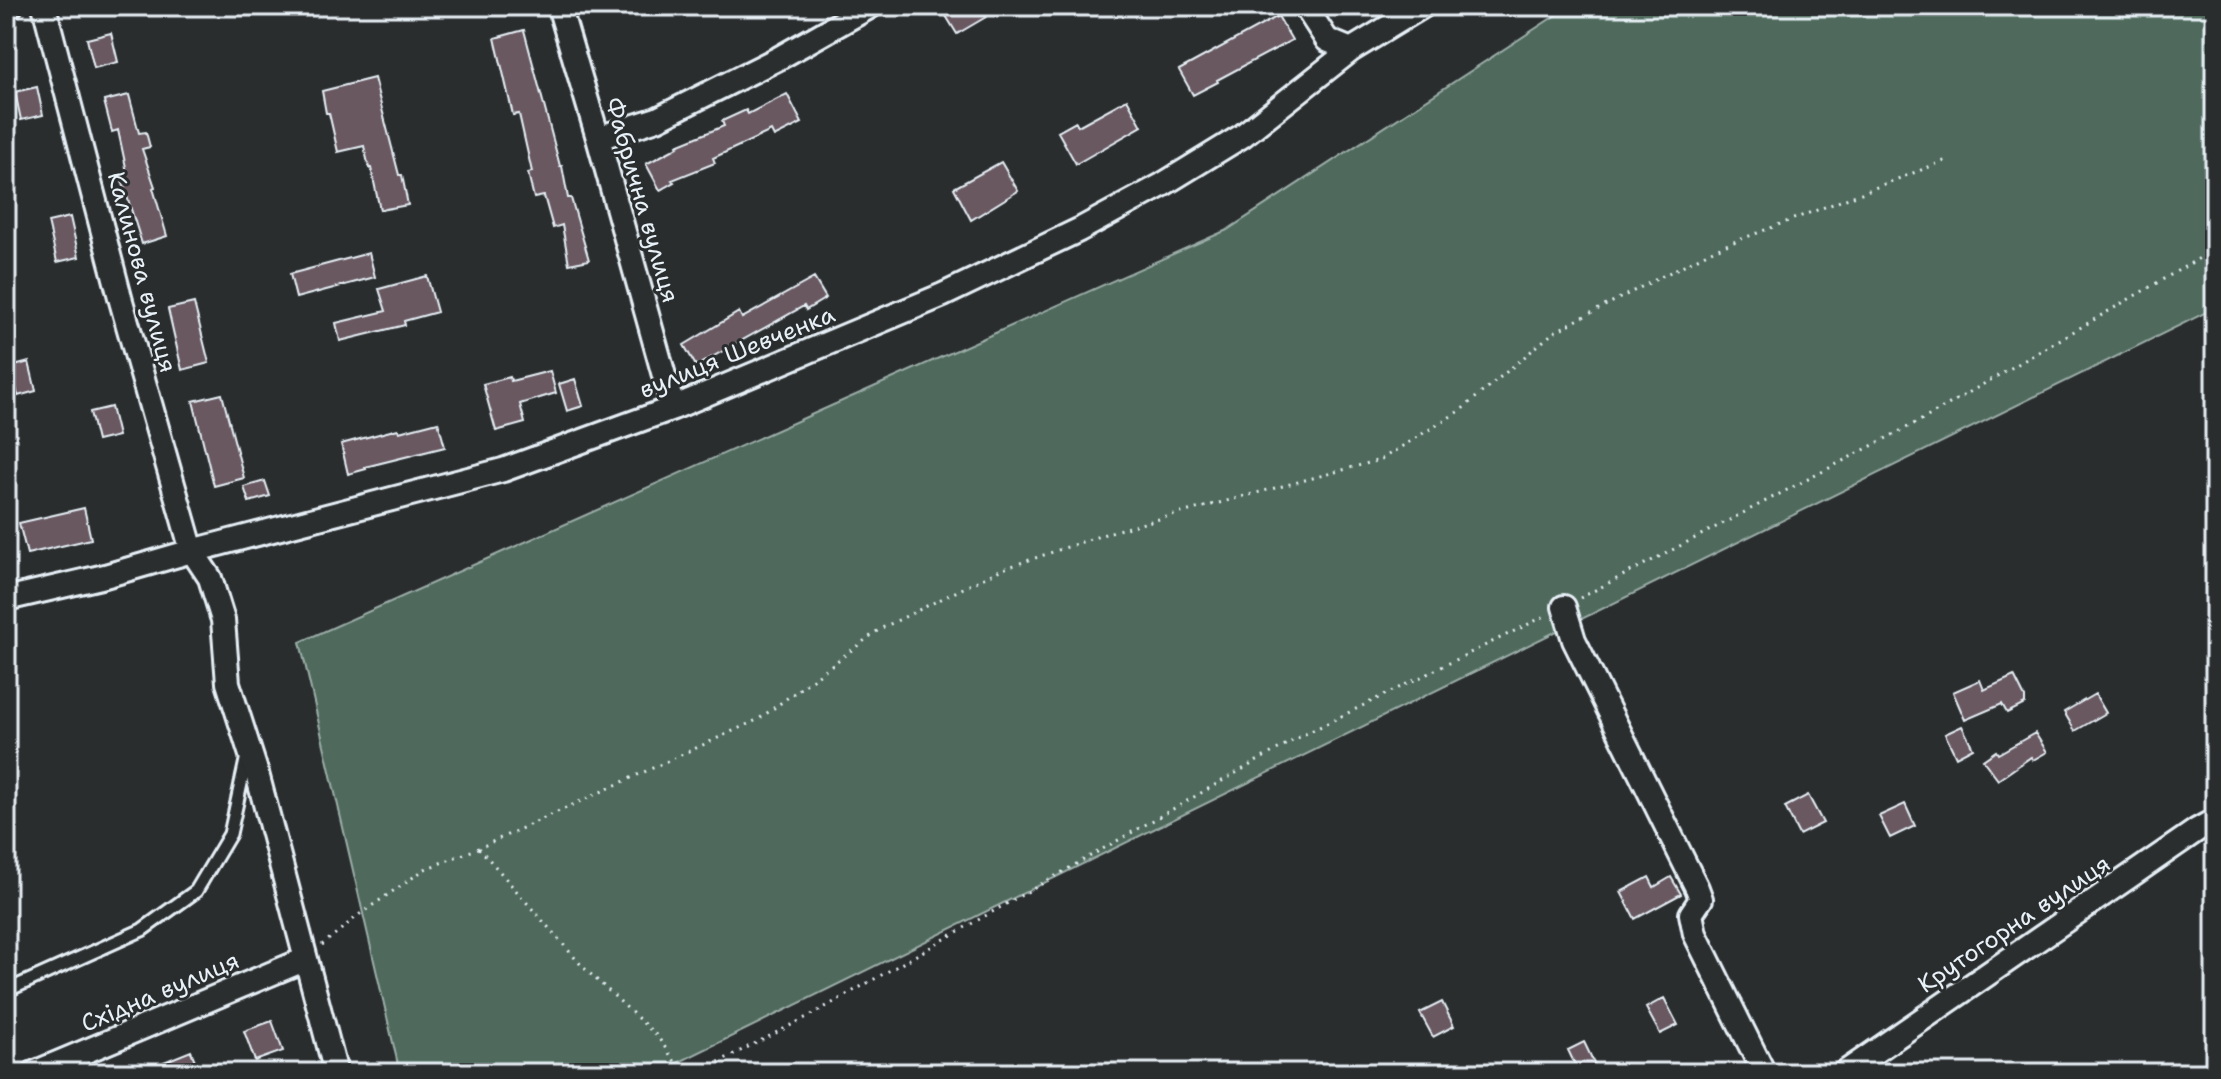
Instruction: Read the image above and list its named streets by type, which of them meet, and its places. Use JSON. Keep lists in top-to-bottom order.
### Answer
{
  "streets": {
    "street": [
      "Фабрична вулиця",
      "Калинова вулиця",
      "вулиця Шевченка",
      "Крутогорна вулиця",
      "Східна вулиця"
    ]
  },
  "crossings": [
    ["Фабрична вулиця", "вулиця Шевченка"],
    ["Калинова вулиця", "вулиця Шевченка"],
    ["Калинова вулиця", "Східна вулиця"]
  ]
}
